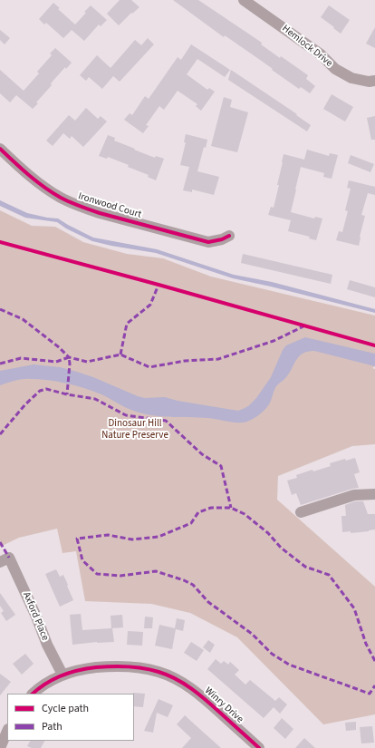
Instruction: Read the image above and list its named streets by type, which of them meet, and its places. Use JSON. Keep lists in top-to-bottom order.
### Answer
{
  "streets": {
    "street": [
      "Hemlock Drive",
      "Ironwood Court",
      "Axford Place",
      "Winry Drive"
    ]
  },
  "crossings": [
    ["Axford Place", "Winry Drive"]
  ],
  "parks": ["Dinosaur Hill Nature Preserve"],
  "legend": ["Cycle path", "Path"]
}
